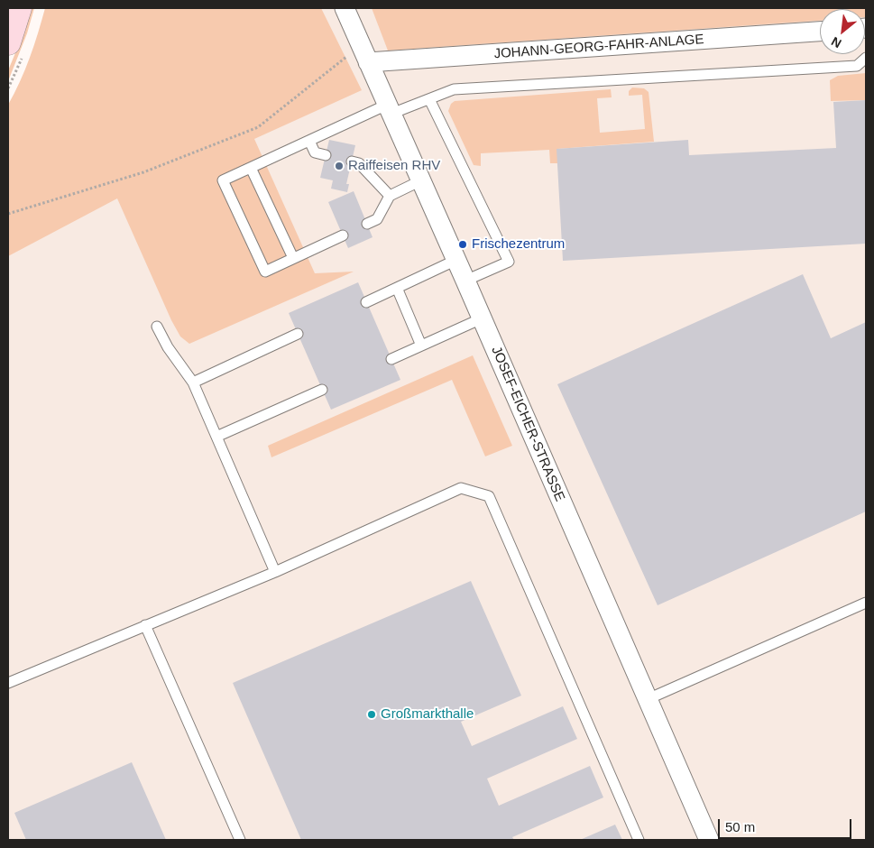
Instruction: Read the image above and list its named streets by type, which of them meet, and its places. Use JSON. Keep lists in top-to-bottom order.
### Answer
{
  "streets": {
    "street": ["JOHANN-GEORG-FAHR-ANLAGE", "JOSEF-EICHER-STRASSE"]
  },
  "crossings": [
    ["JOHANN-GEORG-FAHR-ANLAGE", "JOSEF-EICHER-STRASSE"]
  ],
  "places": ["Raiffeisen RHV", "Frischezentrum", "Großmarkthalle"],
  "scale_bar": "50 m",
  "north": "bottom left"
}
